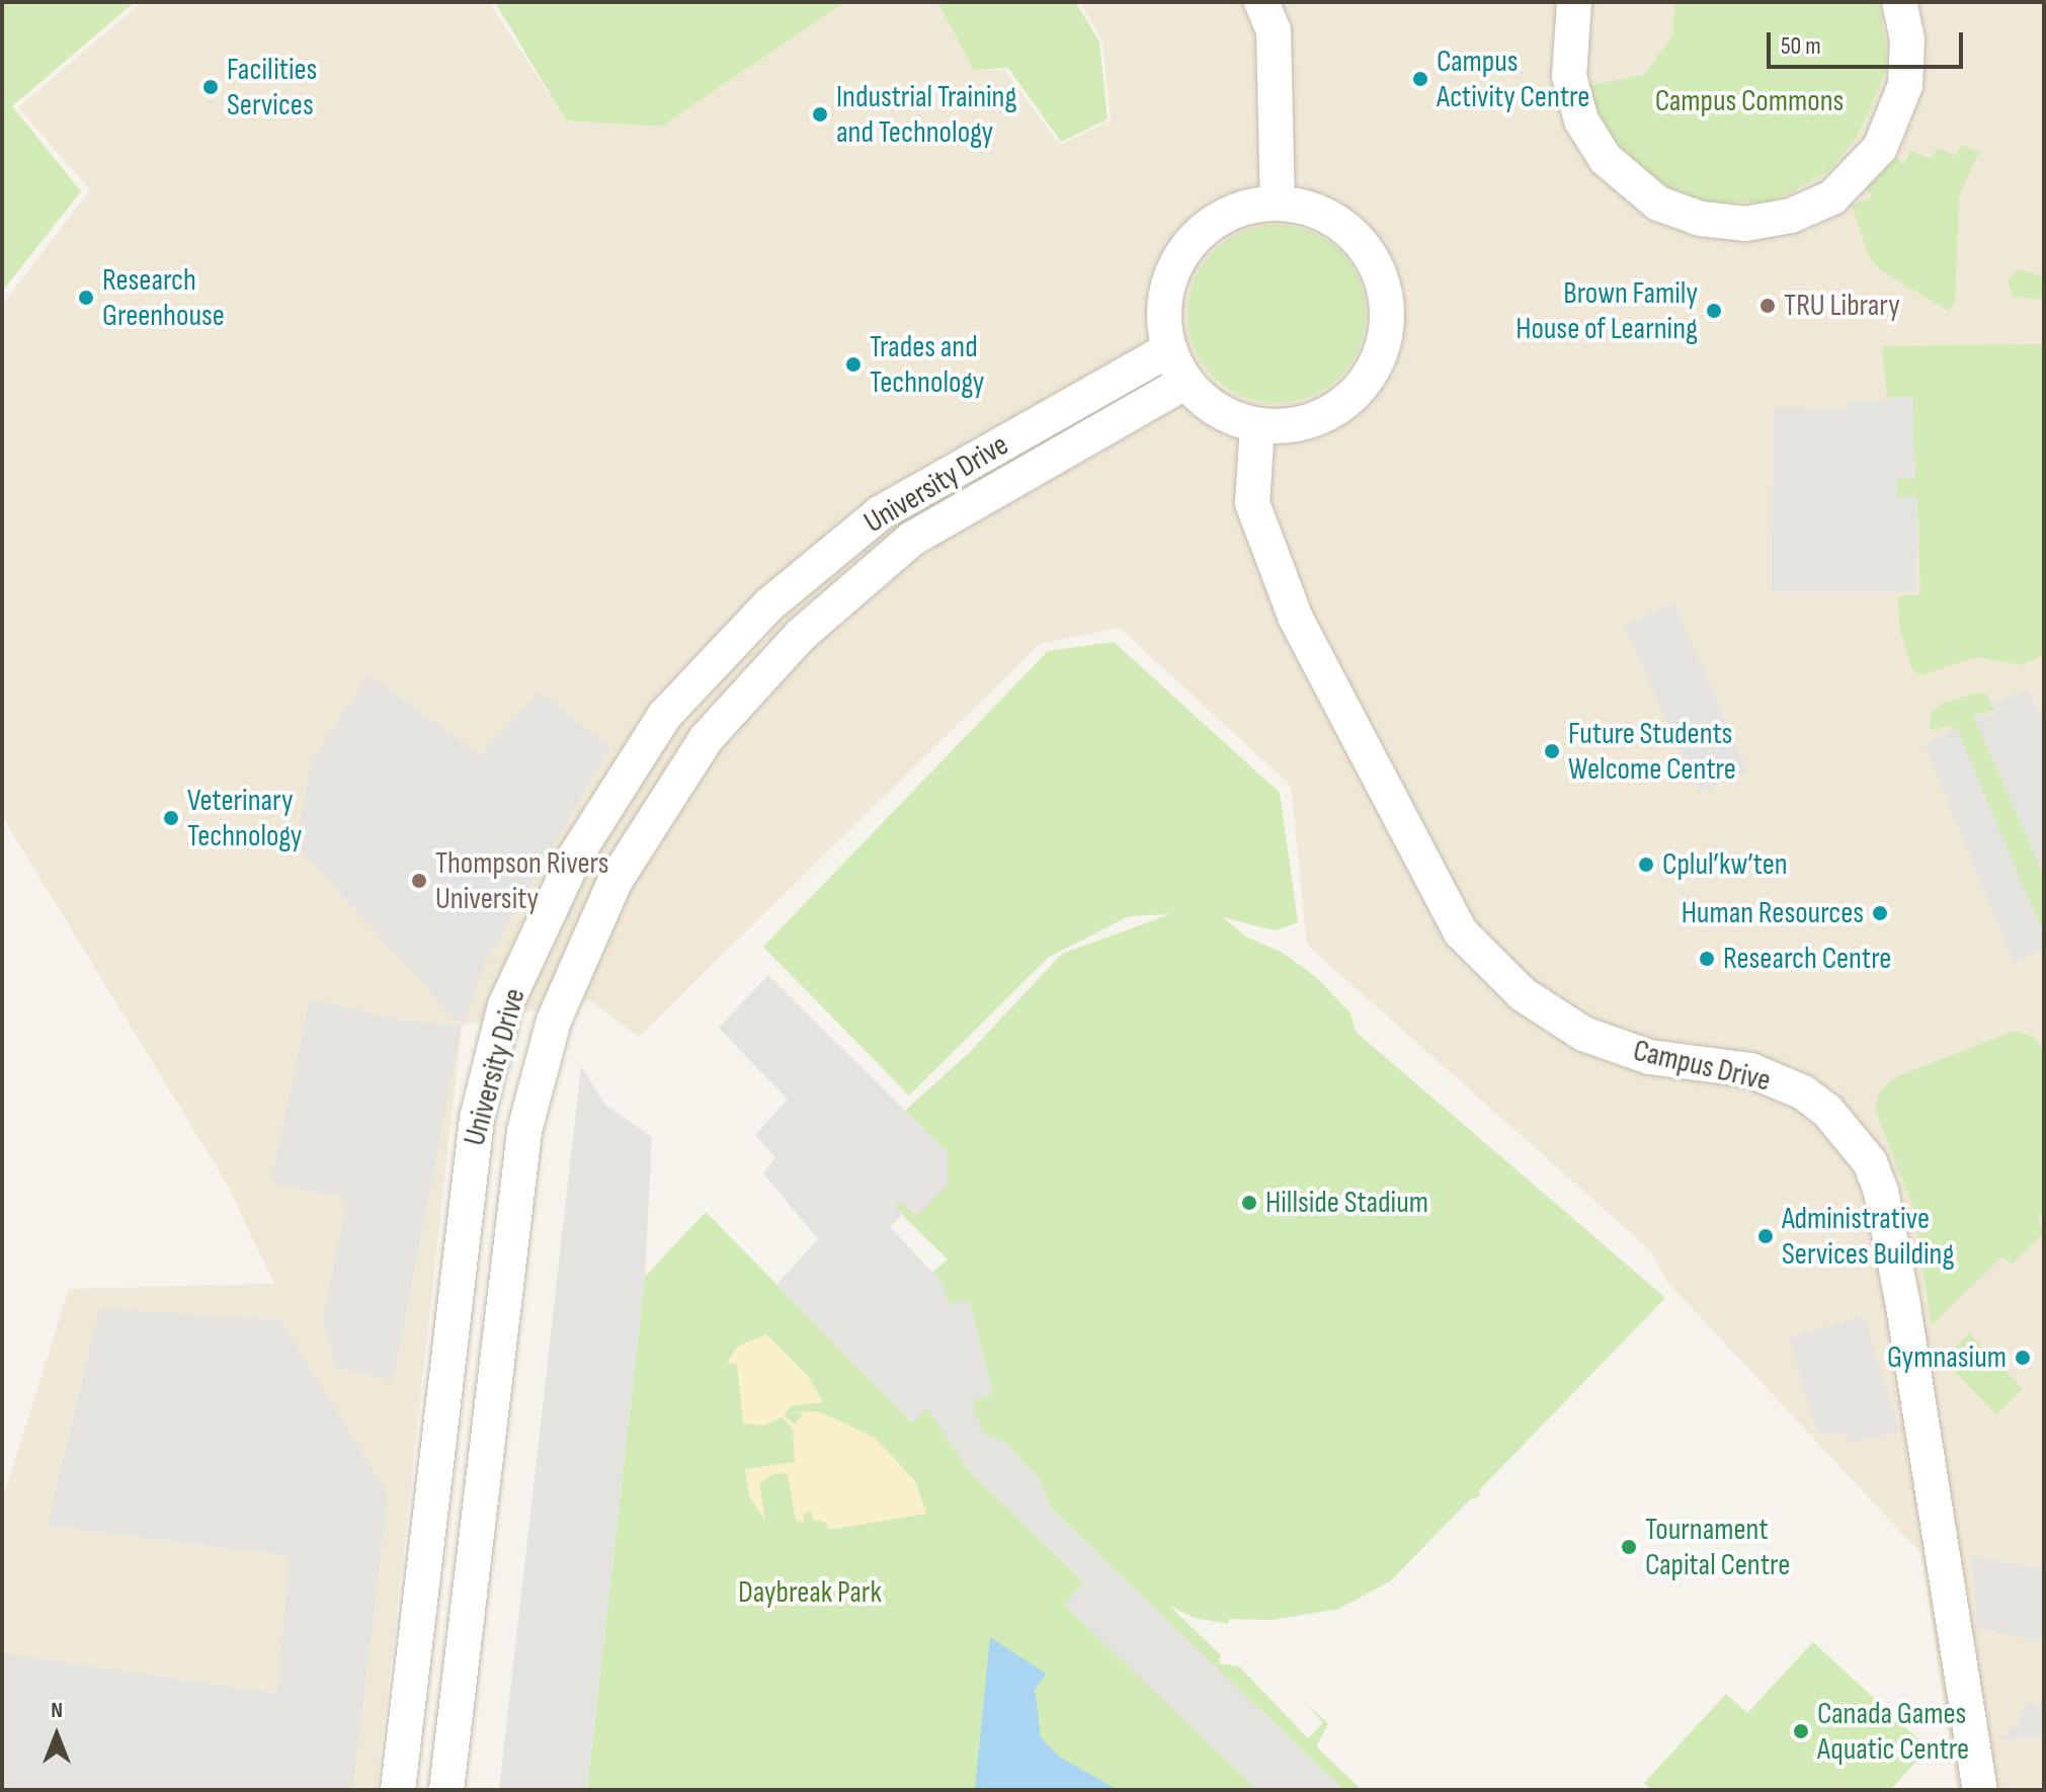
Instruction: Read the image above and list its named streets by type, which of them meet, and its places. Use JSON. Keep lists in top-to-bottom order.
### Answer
{
  "streets": {
    "street": ["University Drive", "Campus Drive"]
  },
  "crossings": [
    ["University Drive", "Campus Drive"]
  ],
  "parks": ["Campus Commons", "Daybreak Park"],
  "places": [
    "Campus Activity Centre",
    "Facilities Services",
    "Industrial Training and Technology",
    "Research Greenhouse",
    "TRU Library",
    "Brown Family House of Learning",
    "Trades and Technology",
    "Future Students Welcome Centre",
    "Veterinary Technology",
    "Cplul’kw’ten",
    "Thompson Rivers University",
    "Human Resources",
    "Research Centre",
    "Hillside Stadium",
    "Administrative Services Building",
    "Gymnasium",
    "Tournament Capital Centre",
    "Canada Games Aquatic Centre"
  ],
  "scale_bar": "50 m",
  "north": "top"
}
